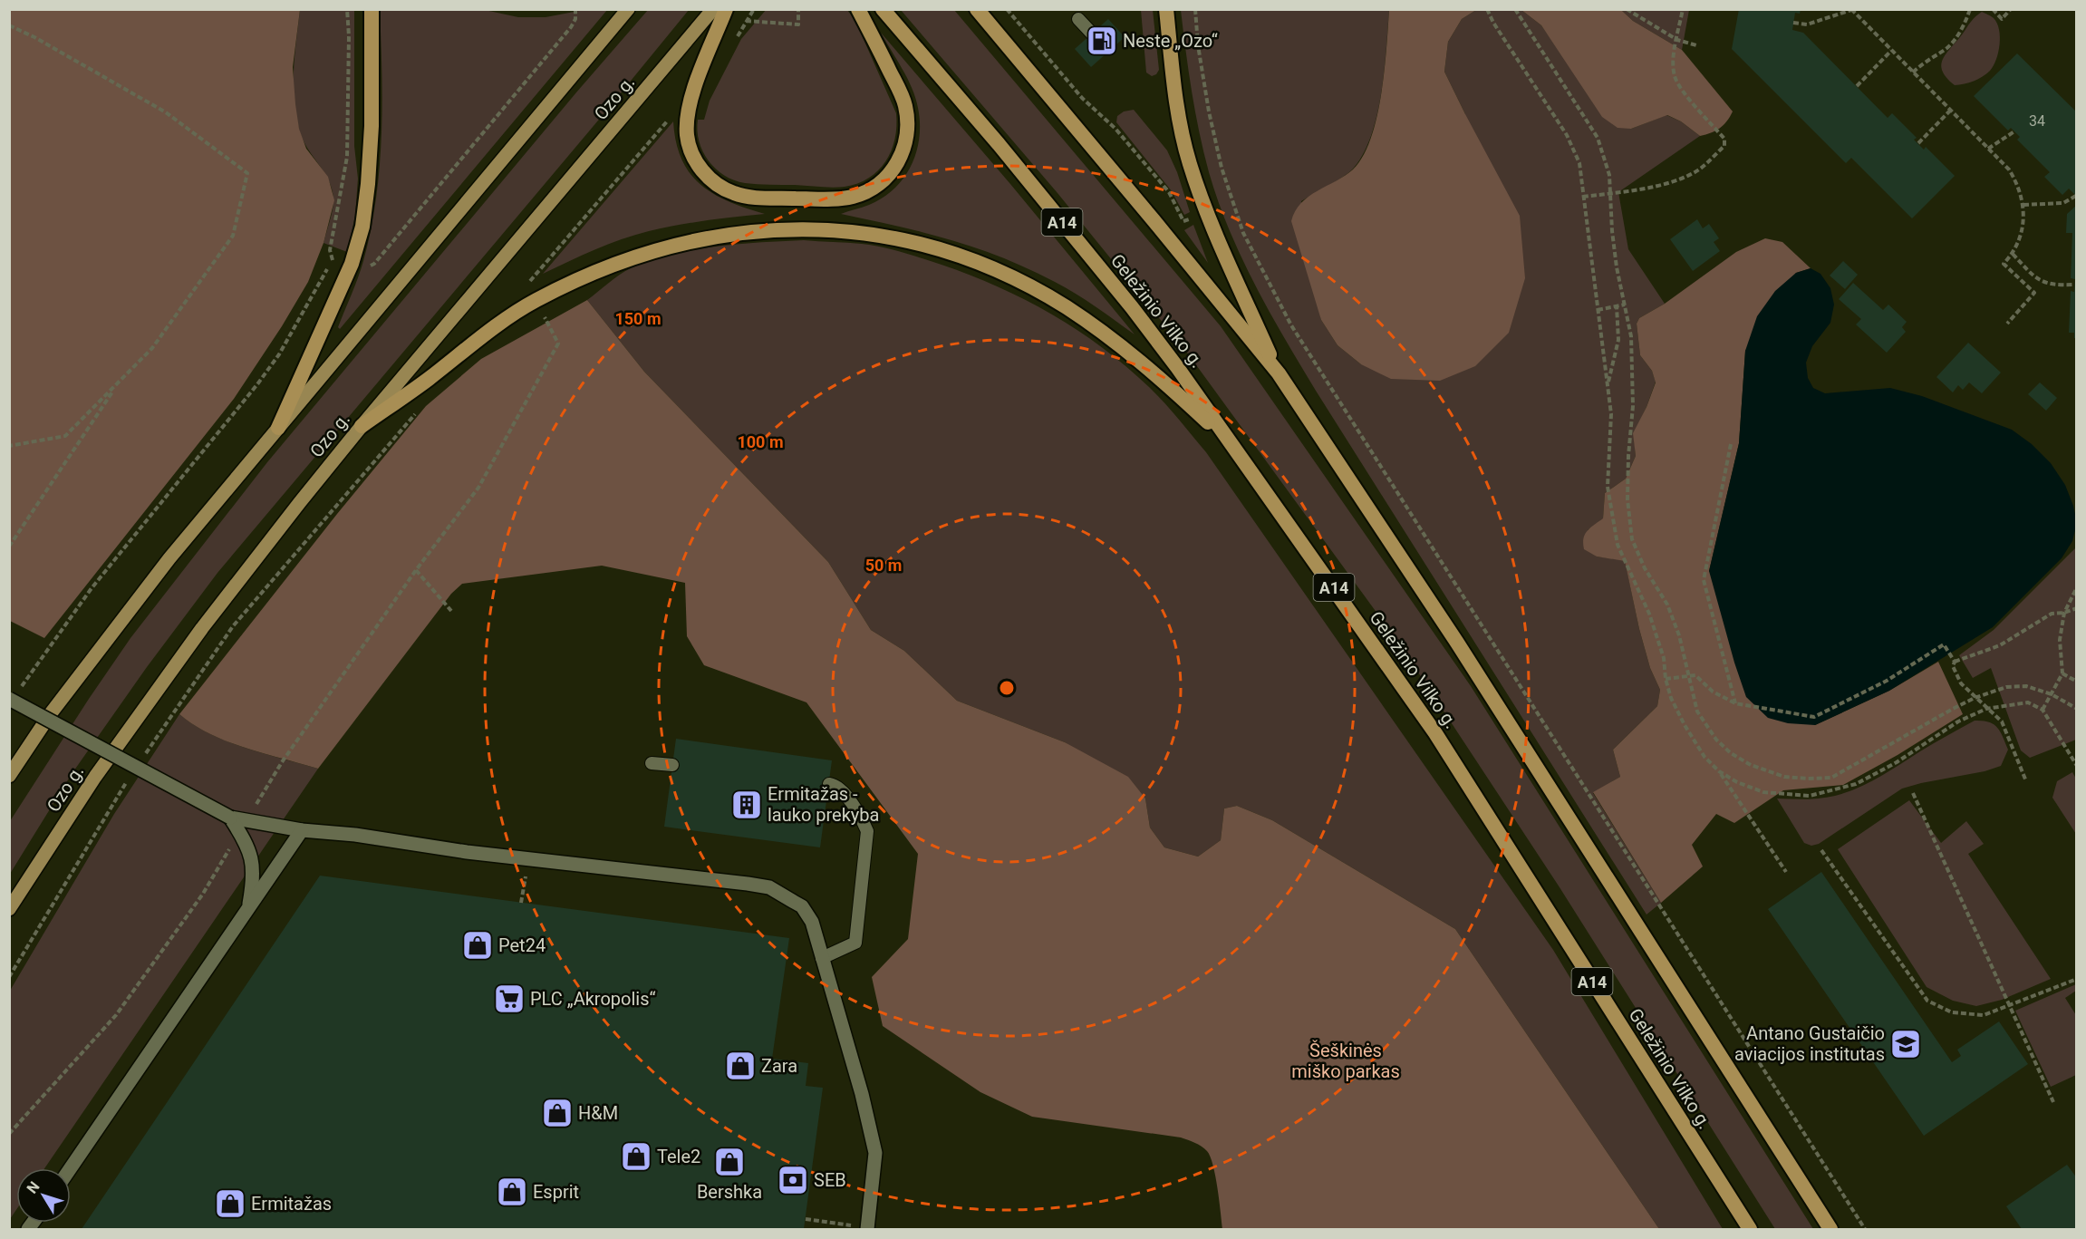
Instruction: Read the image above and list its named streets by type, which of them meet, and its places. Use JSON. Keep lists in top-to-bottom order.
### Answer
{
  "streets": {
    "highway": ["A14", "Geležinio Vilko g."],
    "main road": ["Ozo g."]
  },
  "parks": ["Šeškinės miško parkas"],
  "places": {
    "fuel station": ["Neste „Ozo“"],
    "building": ["Ermitažas - lauko prekyba"],
    "shop": [
      "Pet24",
      "Zara",
      "H&M",
      "Tele2",
      "Bershka",
      "Esprit",
      "Ermitažas"
    ],
    "supermarket": ["PLC „Akropolis“"],
    "school or university": ["Antano Gustaičio aviacijos institutas"],
    "bank": ["SEB"]
  },
  "house_numbers": ["34"],
  "north": "top left",
  "rings": ["150 m", "100 m", "50 m"]
}
